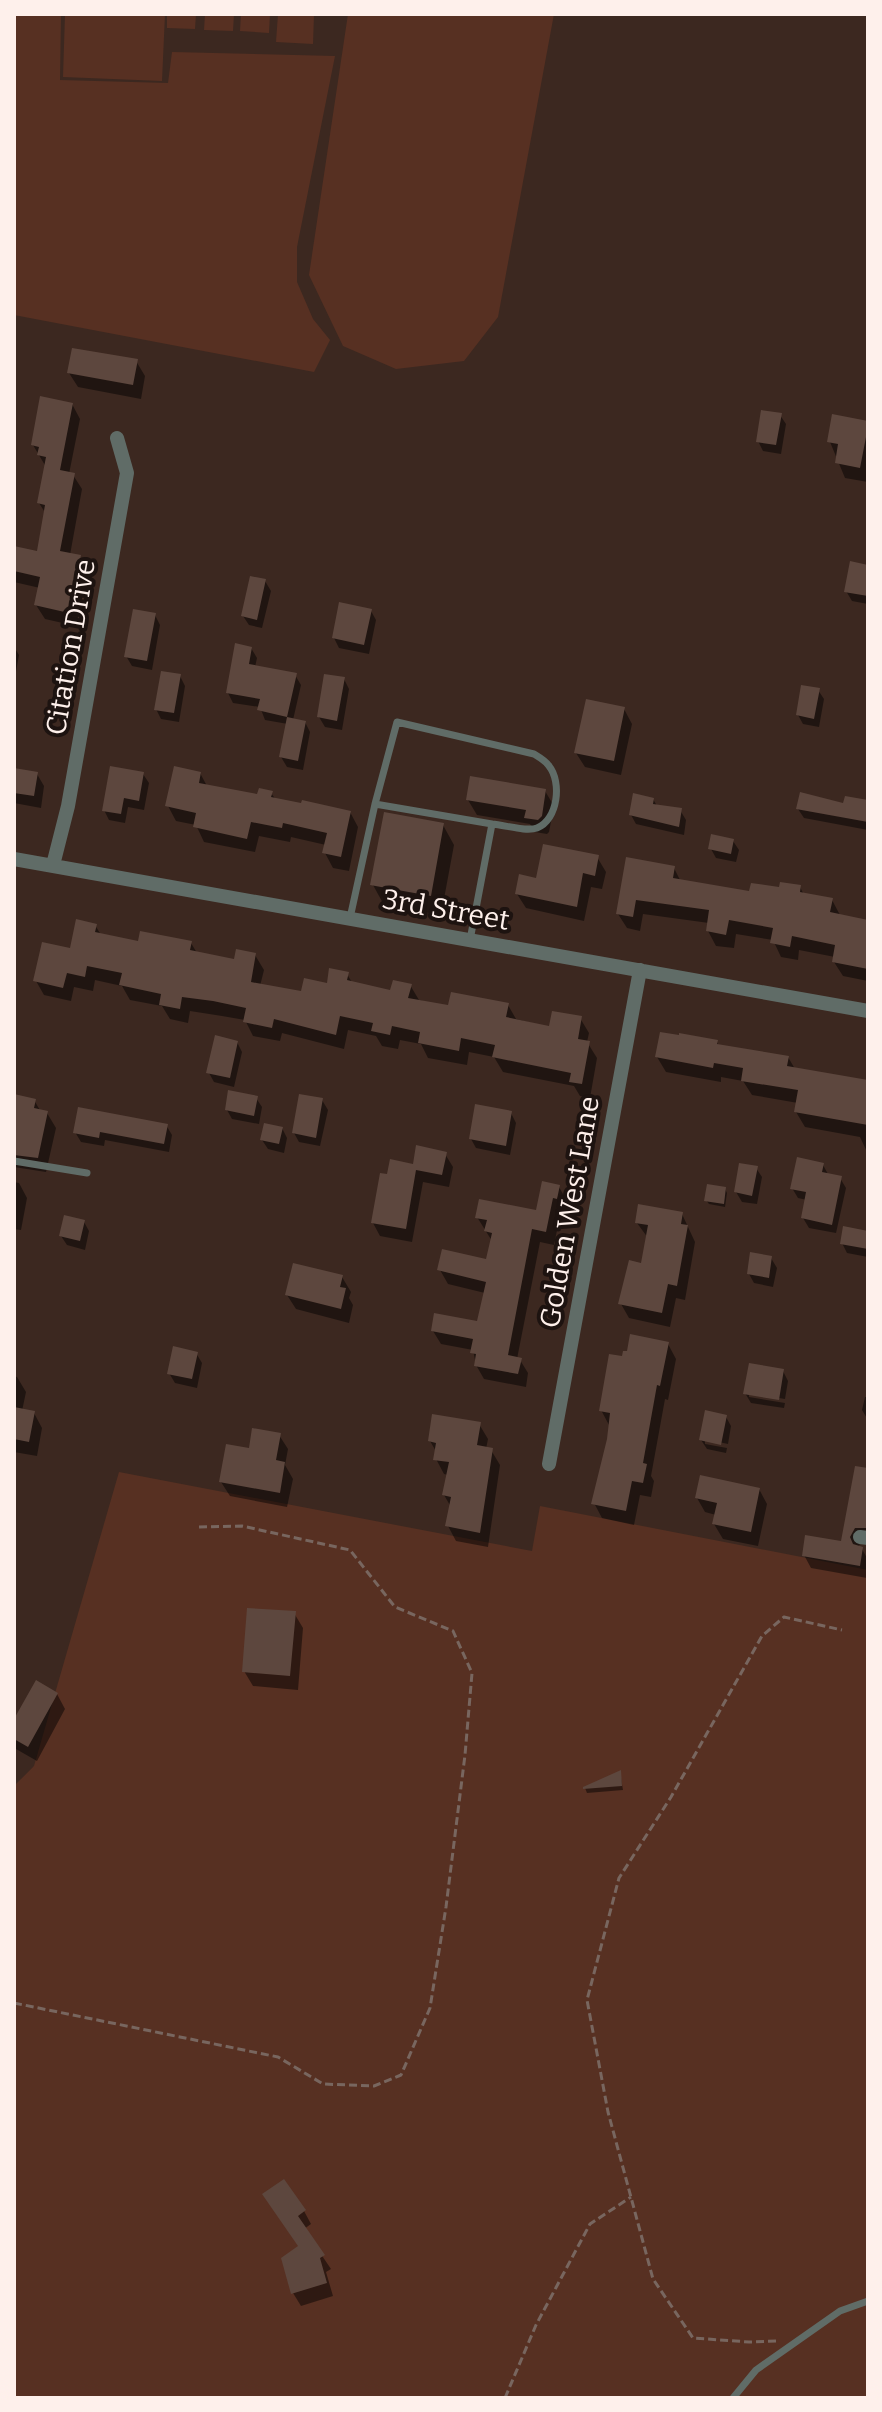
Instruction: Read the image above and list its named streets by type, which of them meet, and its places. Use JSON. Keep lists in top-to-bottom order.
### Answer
{
  "streets": {
    "street": ["Citation Drive", "3rd Street", "Golden West Lane"]
  },
  "crossings": [
    ["Citation Drive", "3rd Street"],
    ["3rd Street", "Golden West Lane"]
  ]
}
